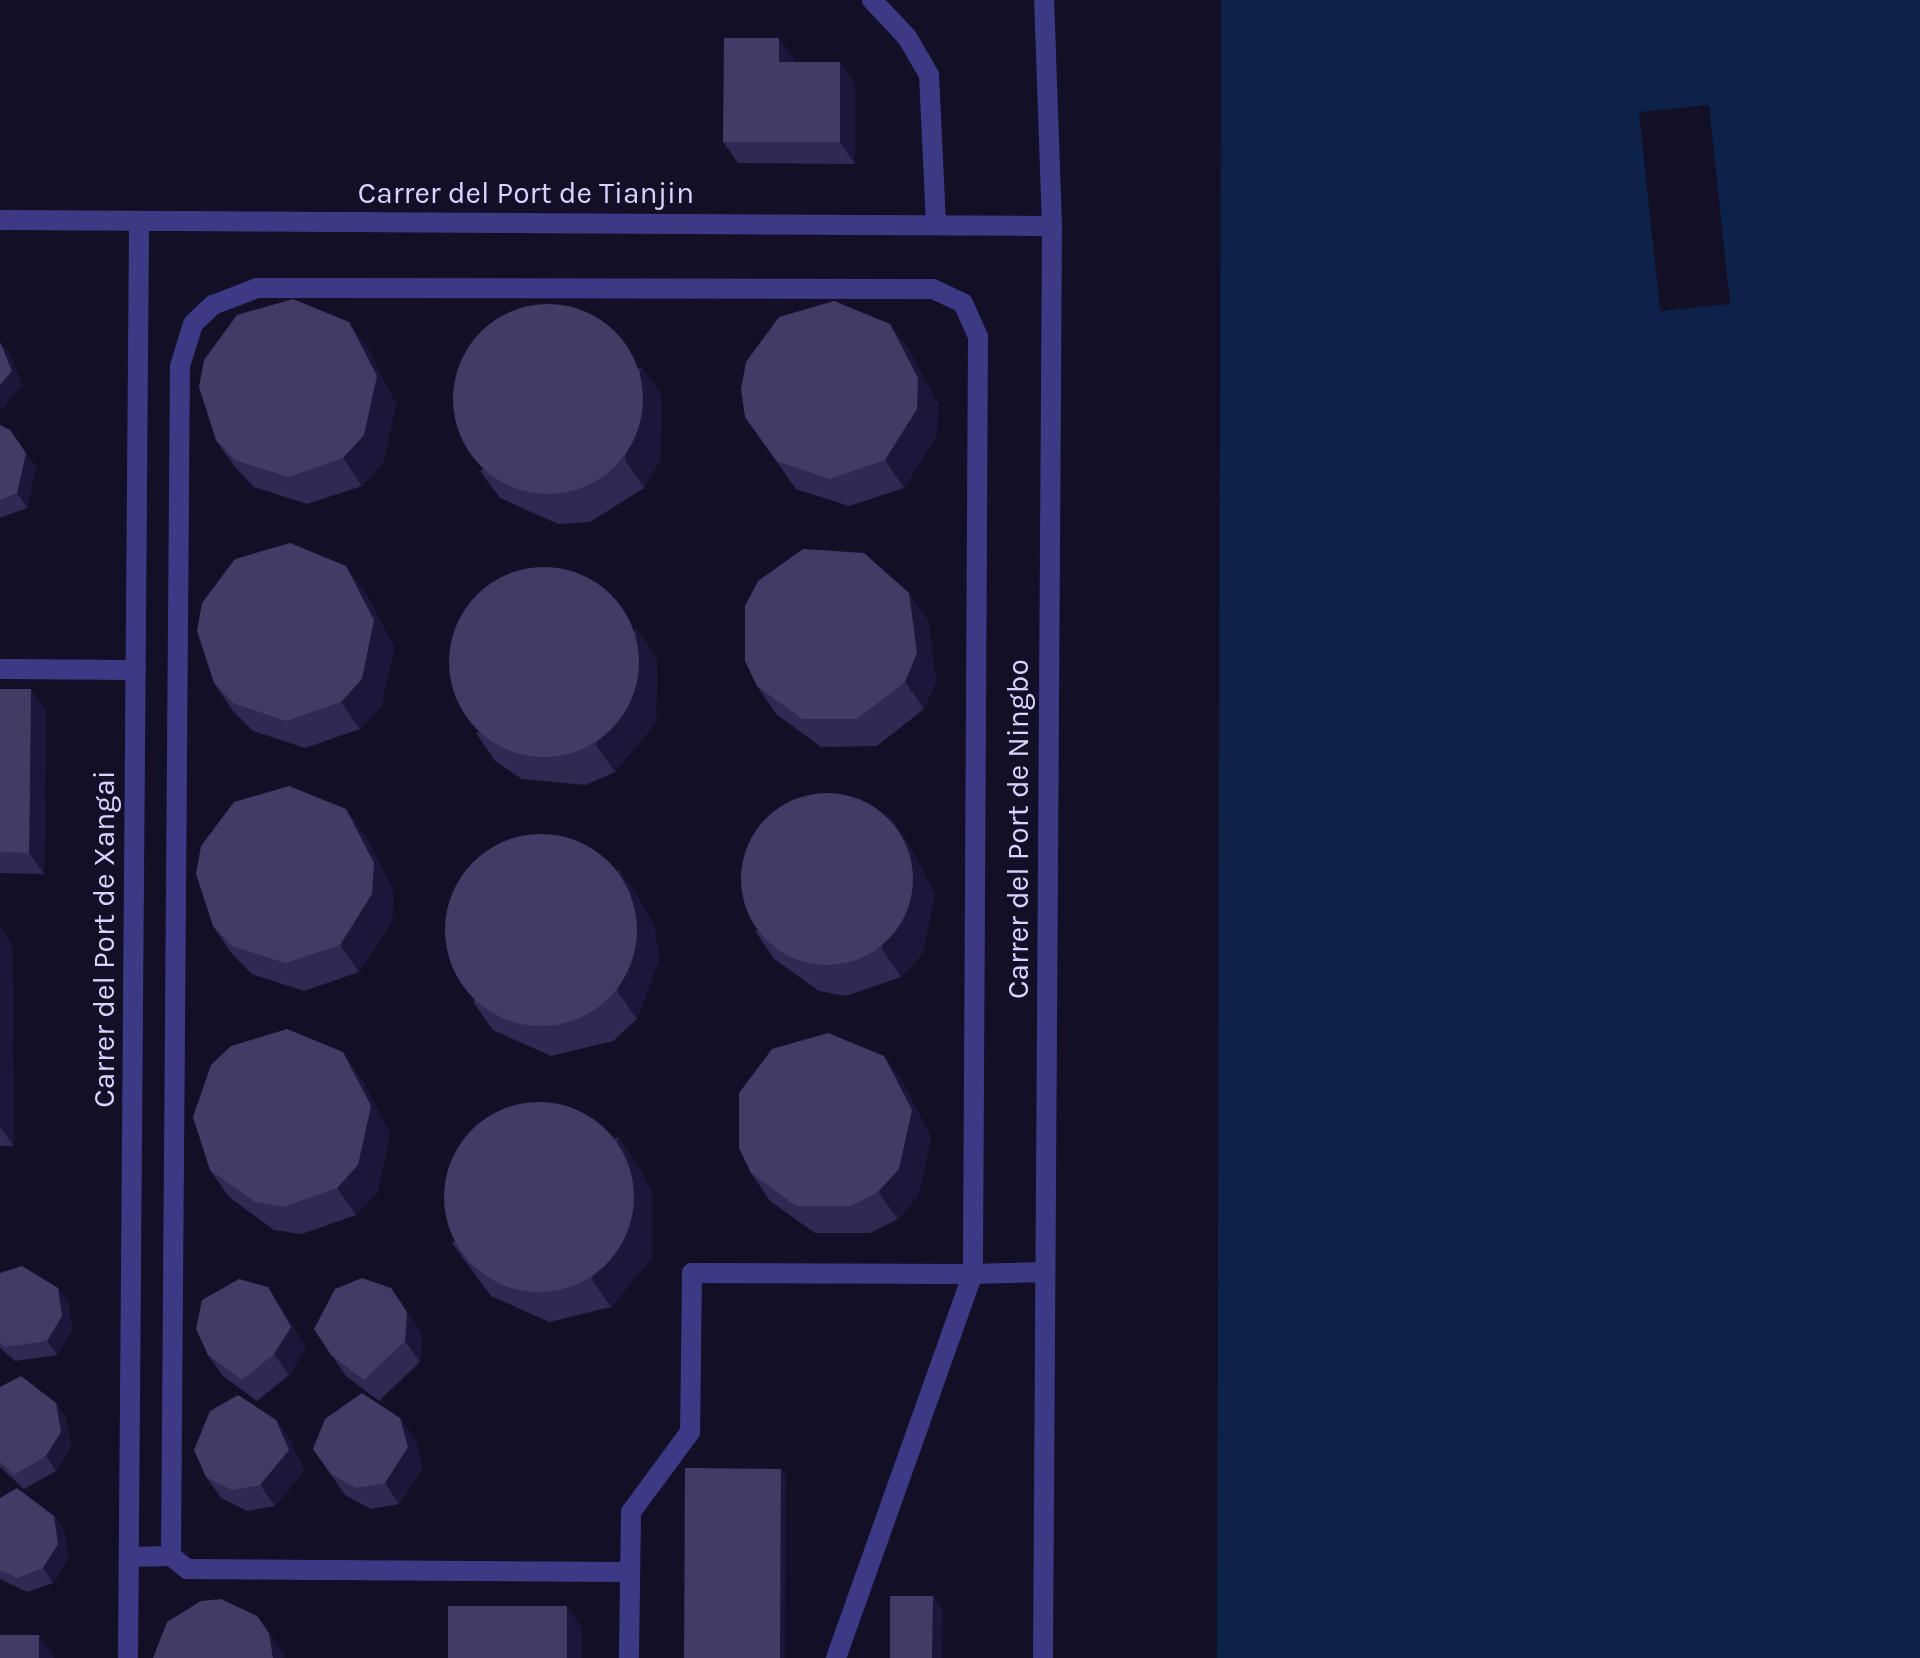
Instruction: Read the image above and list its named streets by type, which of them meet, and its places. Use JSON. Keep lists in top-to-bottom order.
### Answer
{
  "streets": {
    "street": ["Carrer del Port de Tianjin", "Carrer del Port de Ningbo", "Carrer del Port de Xangai"]
  },
  "crossings": [
    ["Carrer del Port de Tianjin", "Carrer del Port de Ningbo"],
    ["Carrer del Port de Tianjin", "Carrer del Port de Xangai"]
  ]
}
